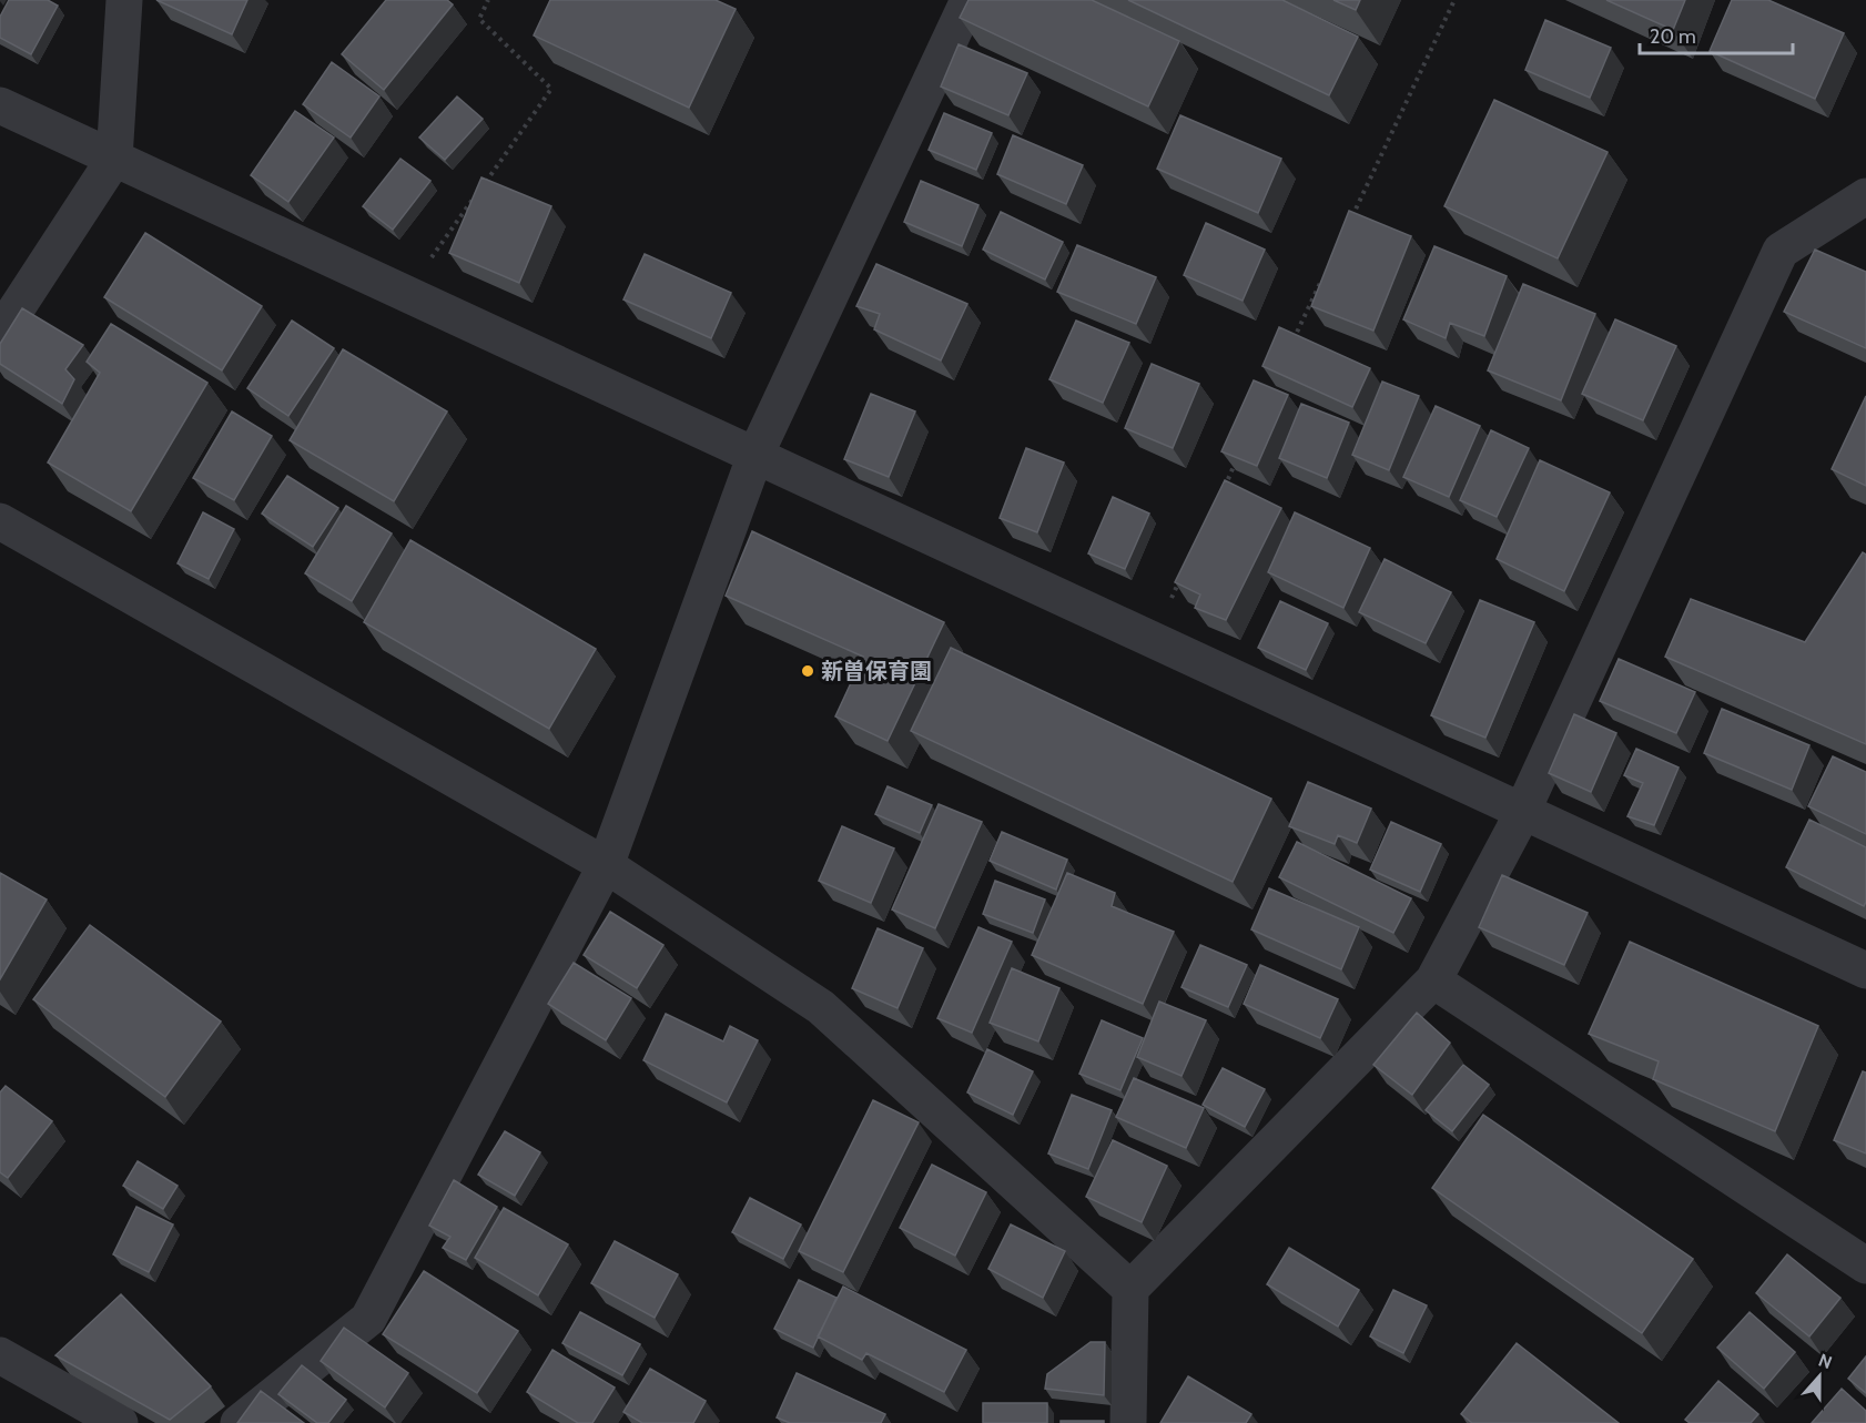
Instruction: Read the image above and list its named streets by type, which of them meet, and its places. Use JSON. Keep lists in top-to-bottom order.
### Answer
{
  "places": ["新曽保育園"],
  "scale_bar": "20 m",
  "north": "top"
}
